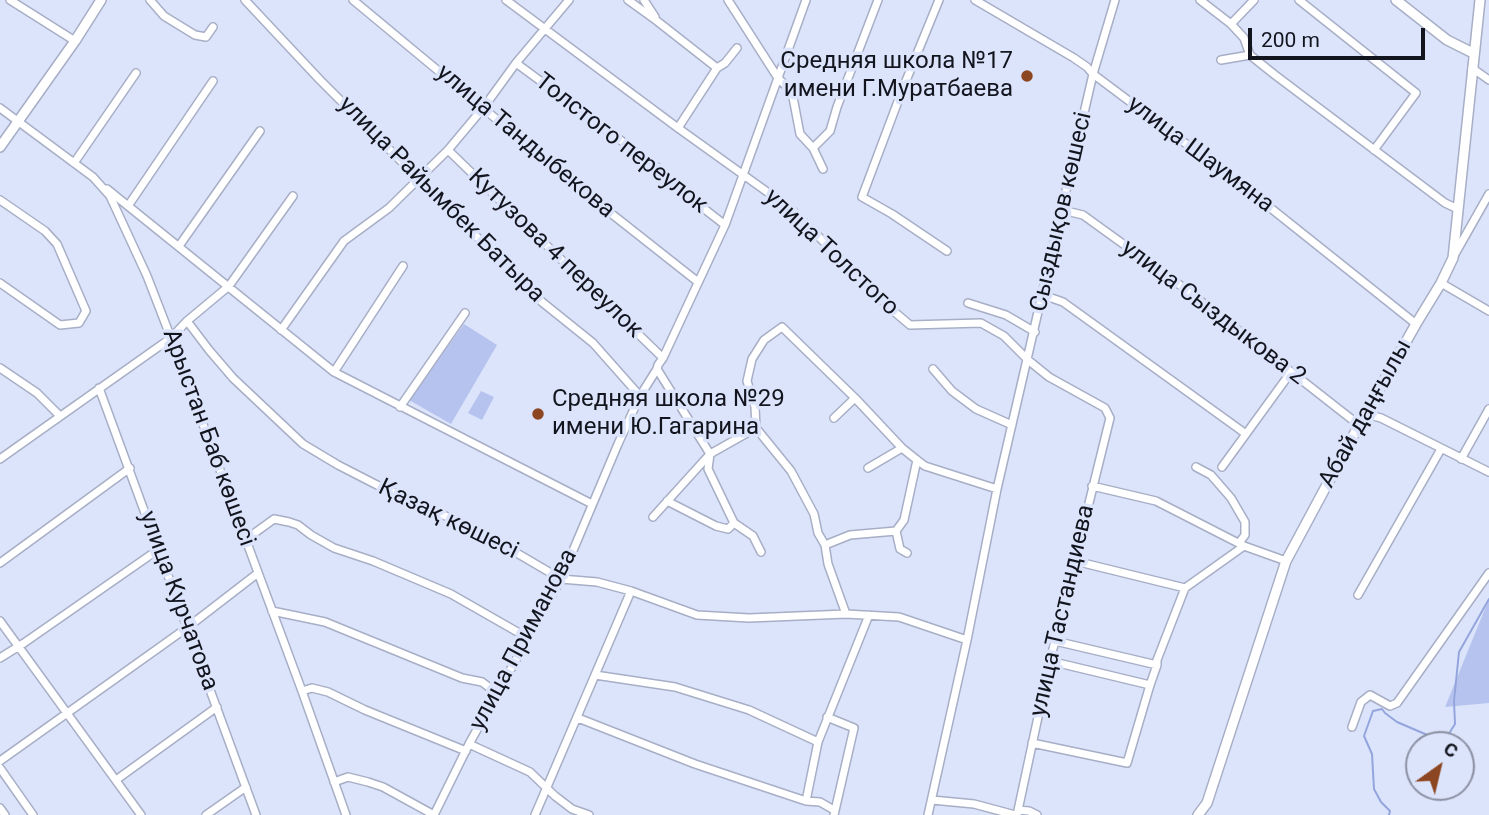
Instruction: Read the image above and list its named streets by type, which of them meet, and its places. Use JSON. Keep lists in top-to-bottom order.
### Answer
{
  "streets": {
    "street": [
      "улица Тандыбекова",
      "Толстого переулок",
      "улица Шаумяна",
      "улица Райымбек Батыра",
      "Сыздықов көшесі",
      "улица Толстого",
      "Кутузова 4 переулок",
      "улица Сыздыкова 2",
      "Абай даңғылы",
      "Арыстан Баб көшесі",
      "Қазақ көшесі",
      "улица Курчатова",
      "улица Тастандиева",
      "улица Приманова"
    ]
  },
  "crossings": [
    ["улица Тандыбекова", "улица Приманова"],
    ["Толстого переулок", "улица Приманова"],
    ["улица Шаумяна", "Сыздықов көшесі"],
    ["улица Шаумяна", "Абай даңғылы"],
    ["улица Райымбек Батыра", "улица Приманова"],
    ["Сыздықов көшесі", "улица Толстого"],
    ["Сыздықов көшесі", "улица Сыздыкова 2"],
    ["Сыздықов көшесі", "Қазақ көшесі"],
    ["улица Толстого", "улица Тастандиева"],
    ["улица Толстого", "улица Приманова"],
    ["Кутузова 4 переулок", "улица Приманова"],
    ["улица Сыздыкова 2", "Абай даңғылы"],
    ["Қазақ көшесі", "улица Приманова"]
  ],
  "places": ["Средняя школа №17 имени Г.Муратбаева", "Средняя школа №29 имени Ю.Гагарина"],
  "scale_bar": "200 m",
  "north": "top right"
}
